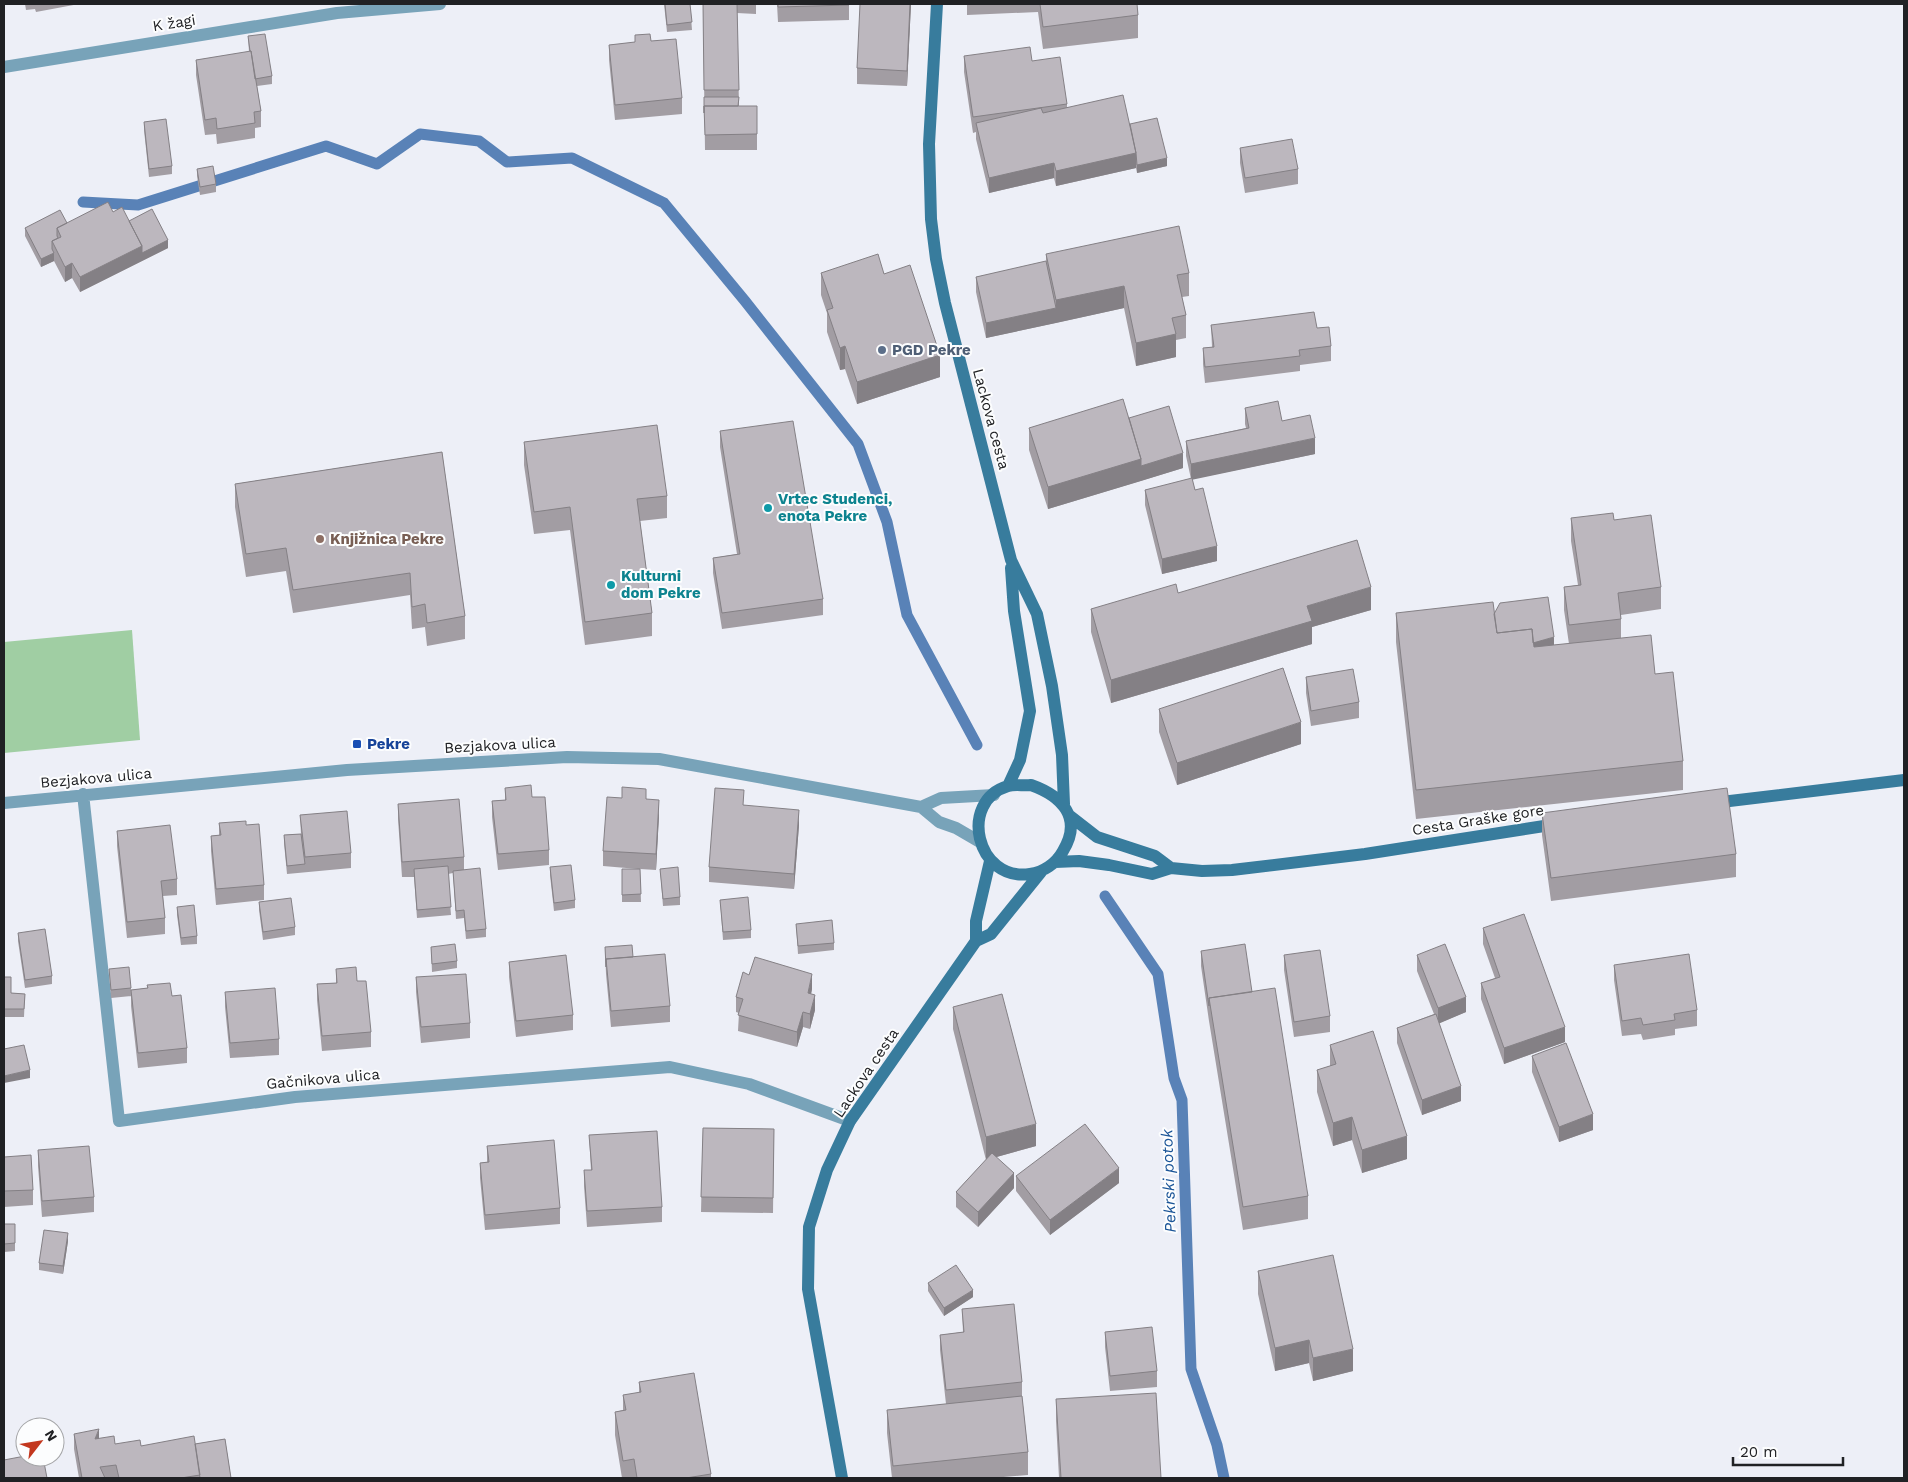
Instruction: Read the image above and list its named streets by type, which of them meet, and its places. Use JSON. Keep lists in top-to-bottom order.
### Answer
{
  "streets": {
    "street": [
      "K žagi",
      "Lackova cesta",
      "Bezjakova ulica",
      "Cesta Graške gore",
      "Gačnikova ulica"
    ]
  },
  "crossings": [
    ["Lackova cesta", "Bezjakova ulica"],
    ["Lackova cesta", "Cesta Graške gore"],
    ["Lackova cesta", "Gačnikova ulica"],
    ["Bezjakova ulica", "Cesta Graške gore"],
    ["Bezjakova ulica", "Gačnikova ulica"]
  ],
  "water": ["Pekrski potok"],
  "places": {
    "other": [
      "PGD Pekre",
      "Vrtec Studenci, enota Pekre",
      "Knjižnica Pekre",
      "Kulturni dom Pekre"
    ],
    "transit": ["Pekre"]
  },
  "scale_bar": "20 m",
  "north": "top right"
}
